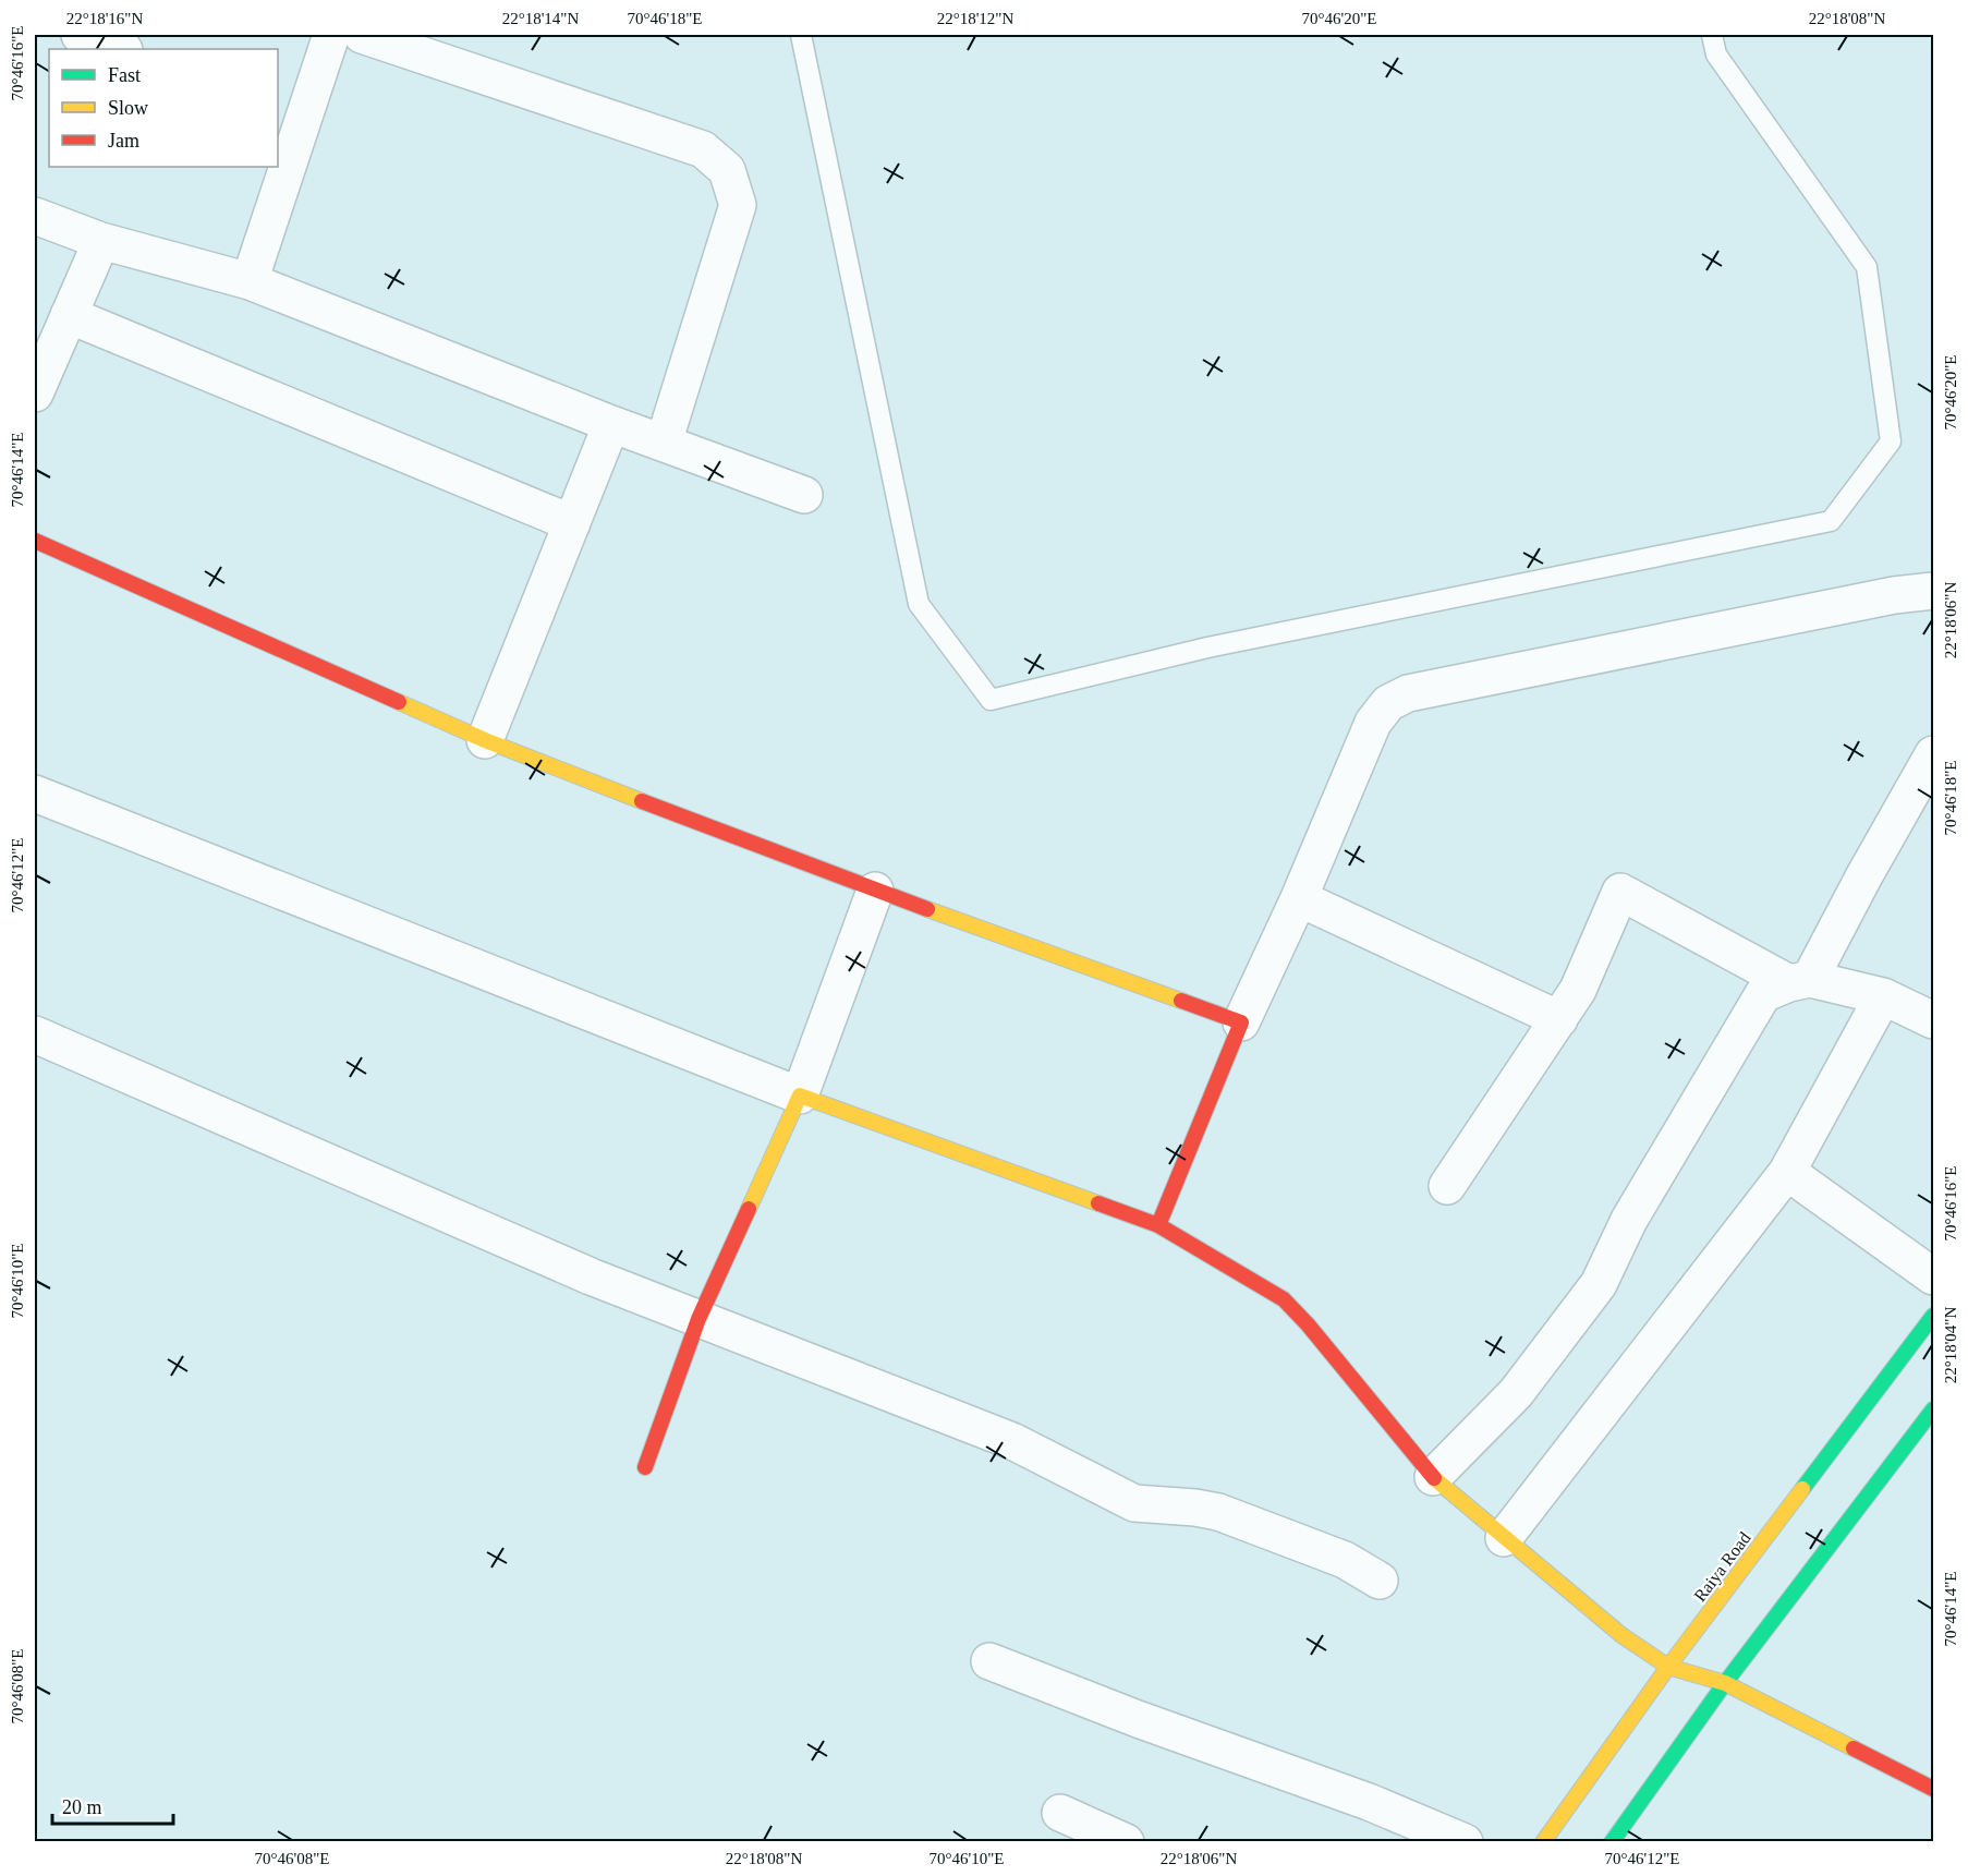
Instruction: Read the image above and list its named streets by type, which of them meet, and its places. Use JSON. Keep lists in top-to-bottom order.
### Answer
{
  "streets": {
    "street": ["Raiya Road"]
  },
  "legend": ["Fast", "Slow", "Jam"],
  "scale_bar": "20 m",
  "coordinates": [
    "22°18'16\"N",
    "22°18'14\"N",
    "70°46'18\"E",
    "22°18'12\"N",
    "70°46'20\"E",
    "22°18'08\"N",
    "70°46'16\"E",
    "70°46'14\"E",
    "22°18'06\"N",
    "70°46'12\"E",
    "70°46'10\"E",
    "22°18'04\"N",
    "70°46'08\"E"
  ]
}
